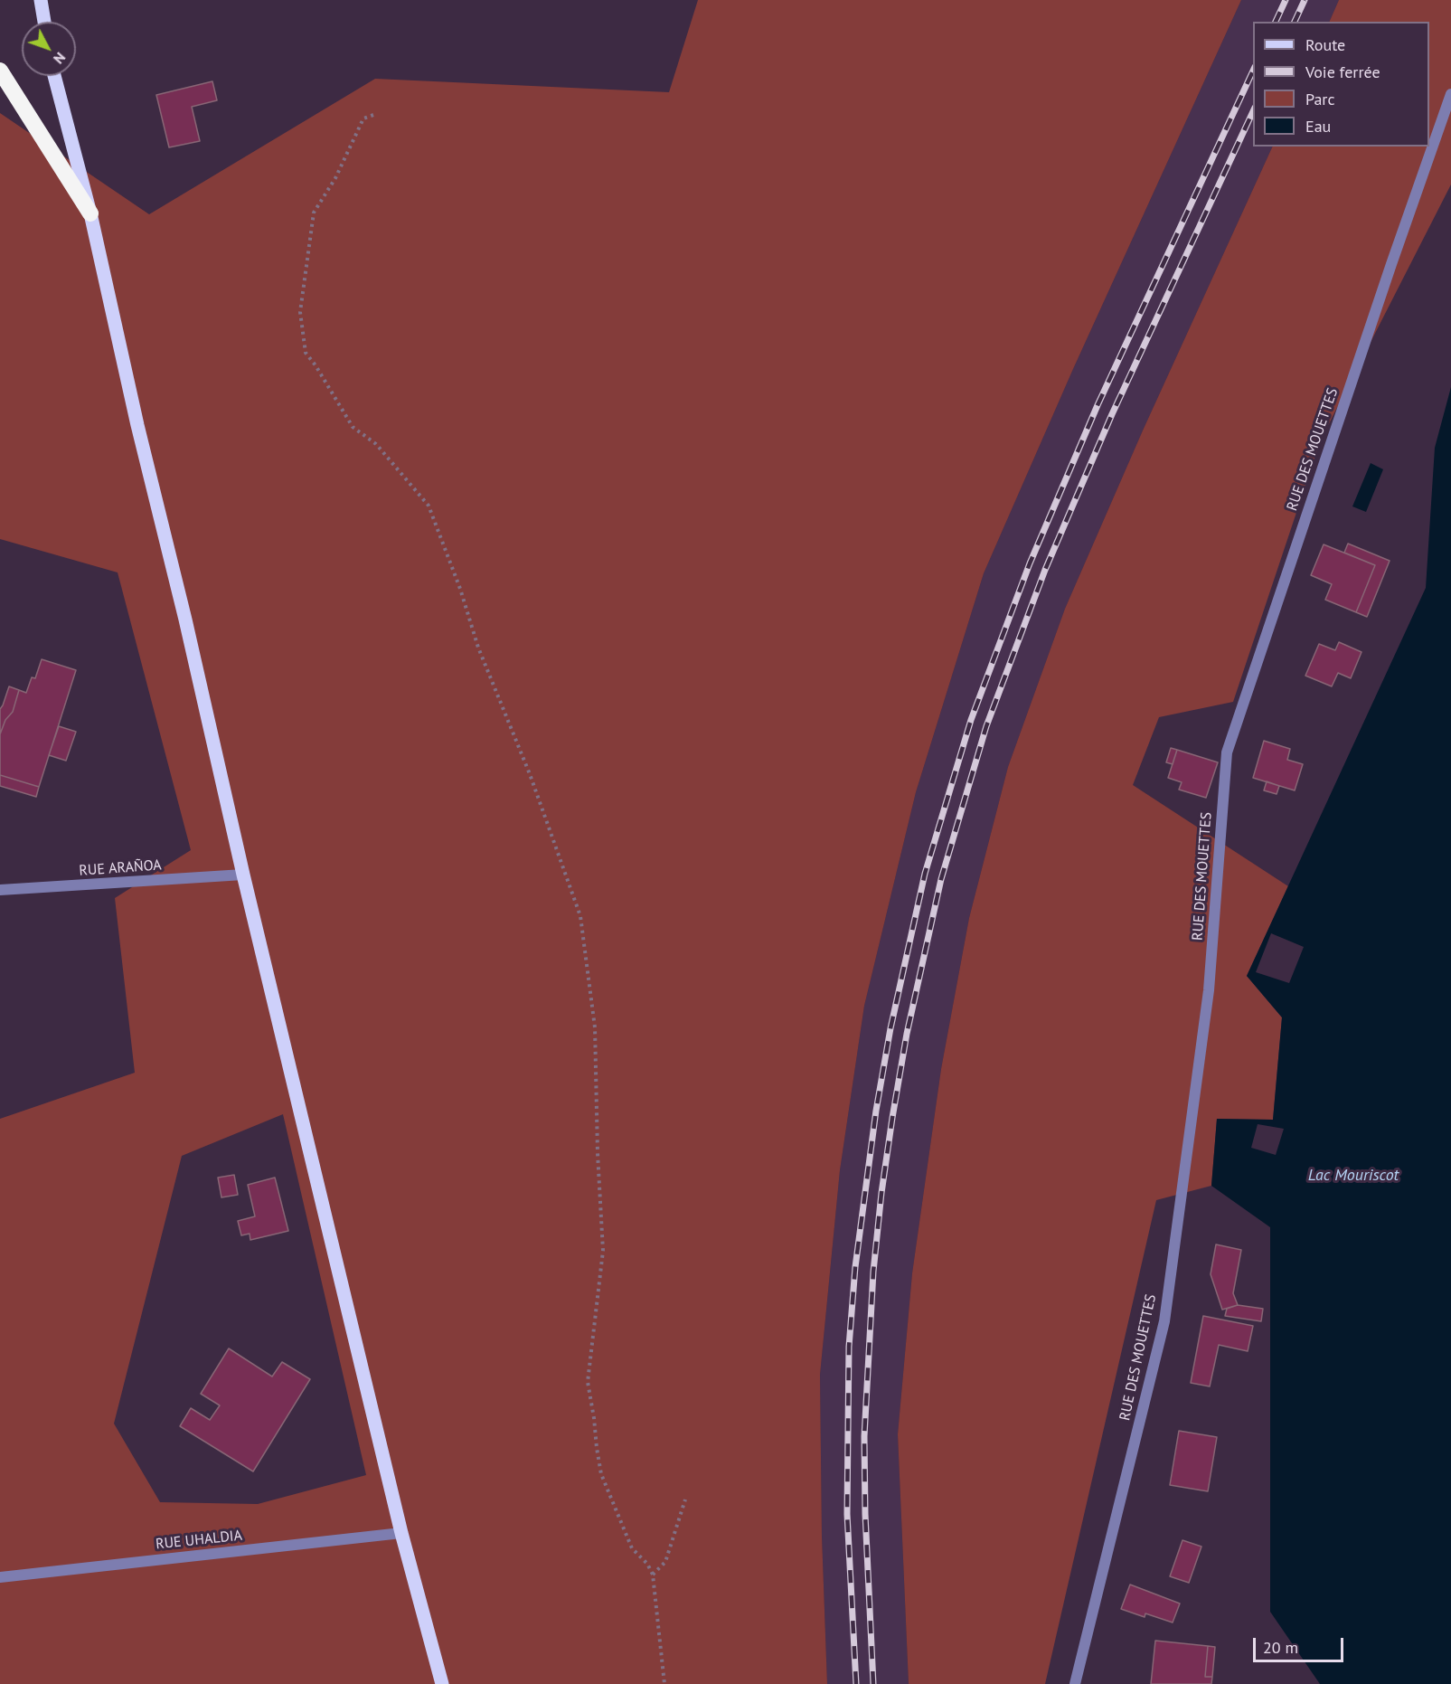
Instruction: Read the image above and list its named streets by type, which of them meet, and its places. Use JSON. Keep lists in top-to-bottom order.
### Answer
{
  "streets": {
    "street": ["RUE DES MOUETTES", "RUE ARAÑOA", "RUE UHALDIA"]
  },
  "water": ["Lac Mouriscot"],
  "legend": [
    "Route",
    "Voie ferrée",
    "Parc",
    "Eau"
  ],
  "scale_bar": "20 m",
  "north": "bottom right"
}
